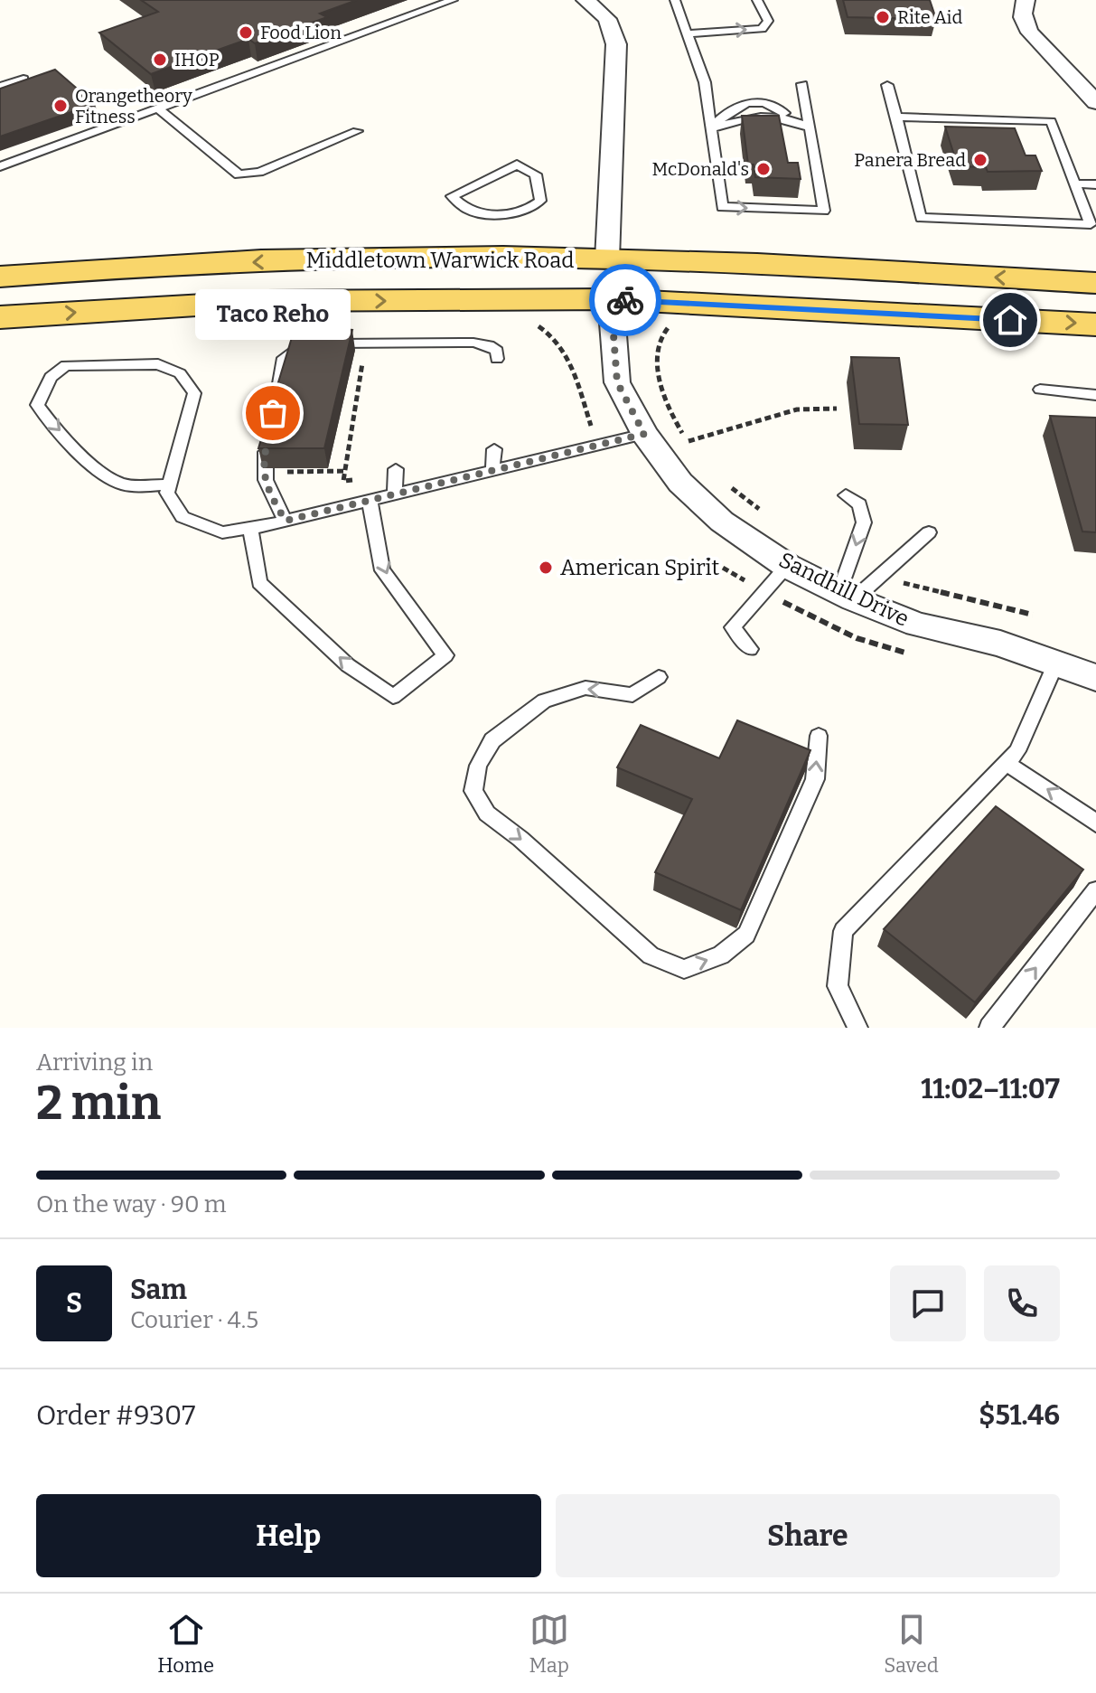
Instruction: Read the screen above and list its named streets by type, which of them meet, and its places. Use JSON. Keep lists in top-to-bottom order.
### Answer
{
  "streets": {
    "main road": ["Middletown Warwick Road"],
    "street": ["Sandhill Drive"]
  },
  "crossings": [
    ["Middletown Warwick Road", "Sandhill Drive"]
  ],
  "places": [
    "Rite Aid",
    "Food Lion",
    "IHOP",
    "Orangetheory Fitness",
    "Panera Bread",
    "McDonald's",
    "Taco Reho",
    "American Spirit"
  ],
  "page": {
    "bubble": "Taco Reho",
    "heading": ["2 min", "Arriving in", "11:02–11:07"],
    "panel": [
      "Sam",
      "Courier · 4.5",
      "Order #9307",
      "$51.46"
    ],
    "bar": "On the way · 90 m",
    "round": "S",
    "buttons": ["Help", "Share"],
    "tabs": ["Home", "Map", "Saved"]
  }
}
